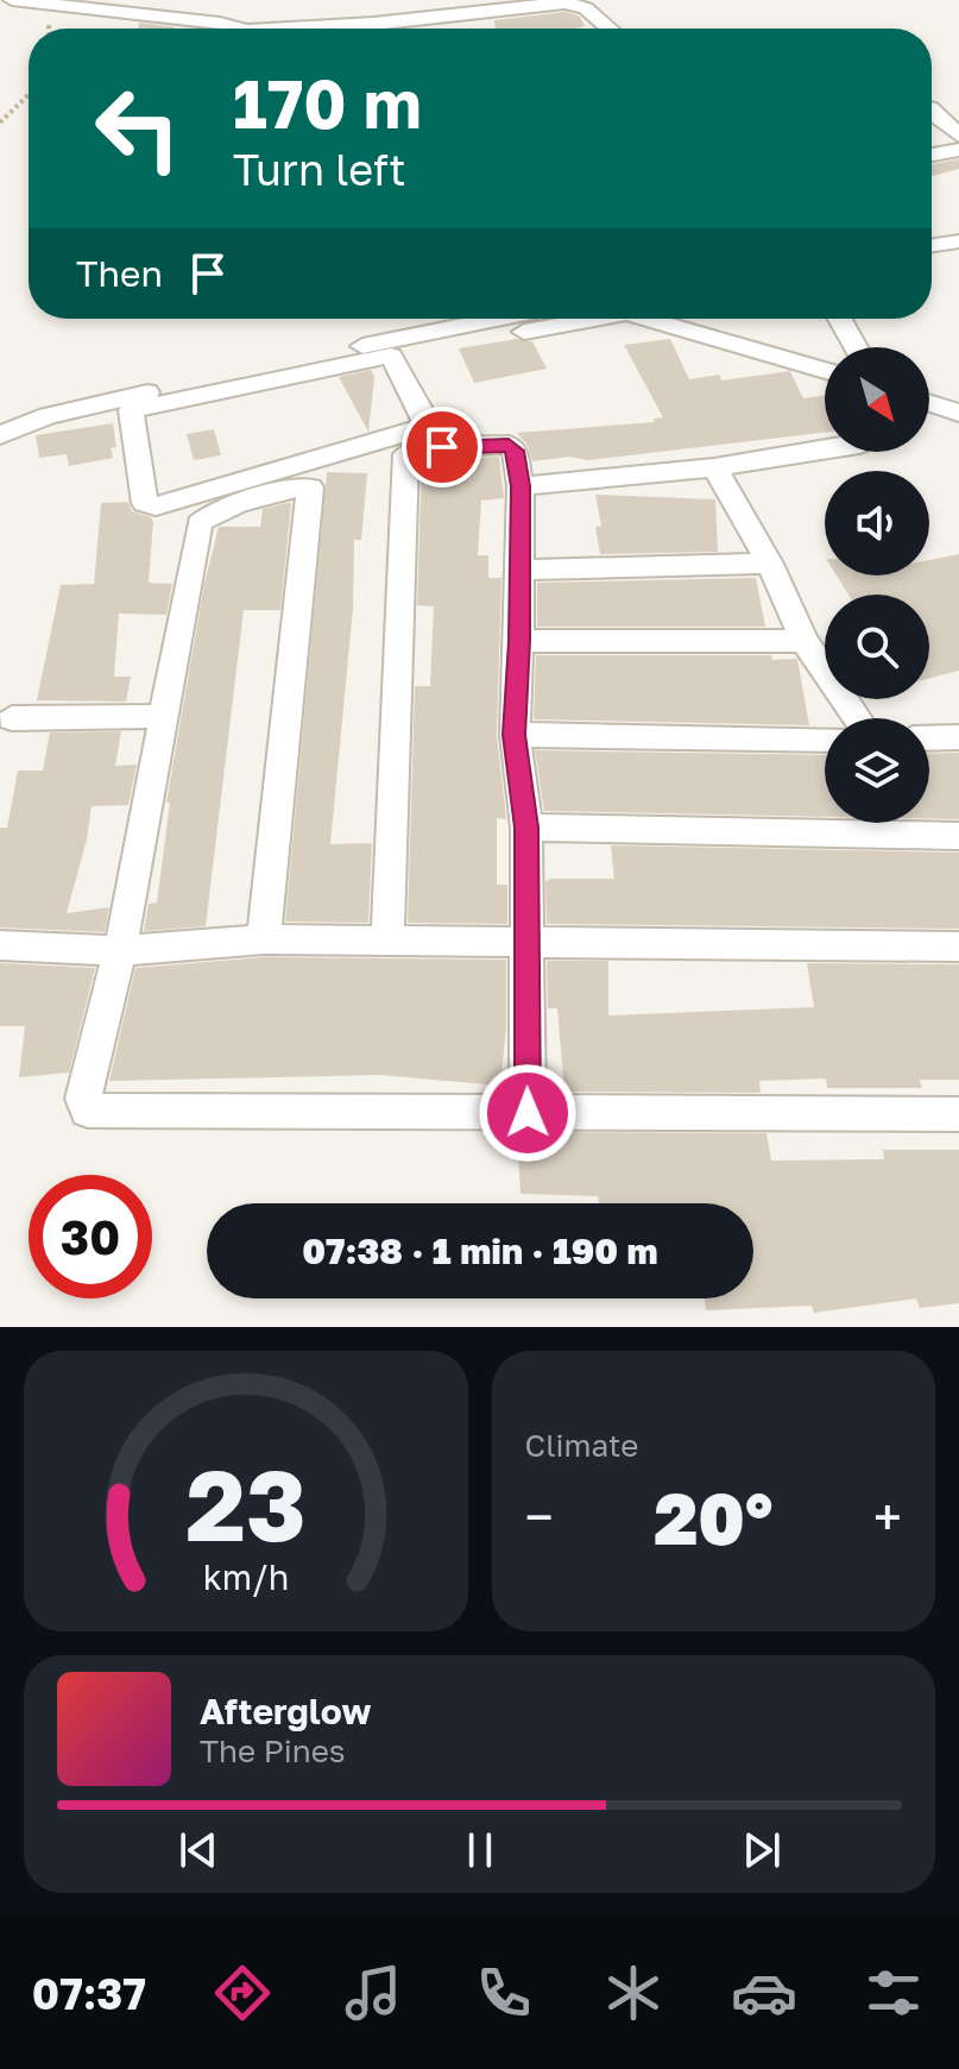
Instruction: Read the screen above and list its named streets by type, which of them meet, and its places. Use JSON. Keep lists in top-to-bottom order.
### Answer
{
  "north": "bottom right",
  "page": {
    "turn": ["170 m", "Turn left"],
    "then": "Then",
    "limit": "30",
    "trip": "07:38 · 1 min · 190 m",
    "tile": "Climate",
    "heat": ["−", "20°", "+"],
    "song": ["Afterglow", "The Pines"],
    "tabs": "07:37",
    "gauge": ["23", "km/h"]
  }
}
